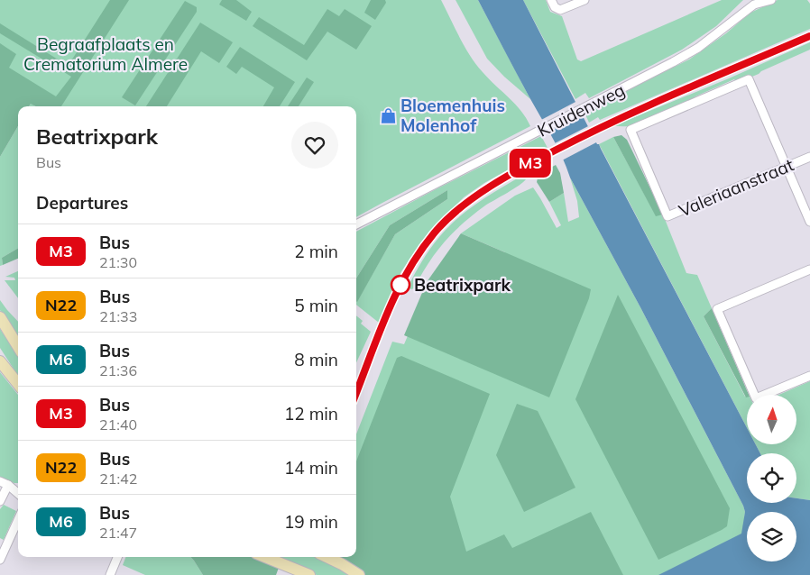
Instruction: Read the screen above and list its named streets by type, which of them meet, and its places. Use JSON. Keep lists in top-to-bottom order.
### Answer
{
  "streets": {
    "street": ["Kruidenweg", "Valeriaanstraat"]
  },
  "parks": ["Begraafplaats en Crematorium Almere"],
  "places": {
    "shop": ["Bloemenhuis Molenhof"],
    "other": ["Beatrixpark"]
  },
  "lines": ["bus line M3"],
  "north": "top",
  "page": {
    "on_map": "M3",
    "heading": [
      ["Beatrixpark", "Bus"],
      "Departures"
    ],
    "list": [
      {
        "mark": "M3",
        "name": "Bus",
        "note": "21:30",
        "value": "2 min"
      },
      {
        "mark": "N22",
        "name": "Bus",
        "note": "21:33",
        "value": "5 min"
      },
      {
        "mark": "M6",
        "name": "Bus",
        "note": "21:36",
        "value": "8 min"
      },
      {
        "mark": "M3",
        "name": "Bus",
        "note": "21:40",
        "value": "12 min"
      },
      {
        "mark": "N22",
        "name": "Bus",
        "note": "21:42",
        "value": "14 min"
      },
      {
        "mark": "M6",
        "name": "Bus",
        "note": "21:47",
        "value": "19 min"
      }
    ]
  }
}
